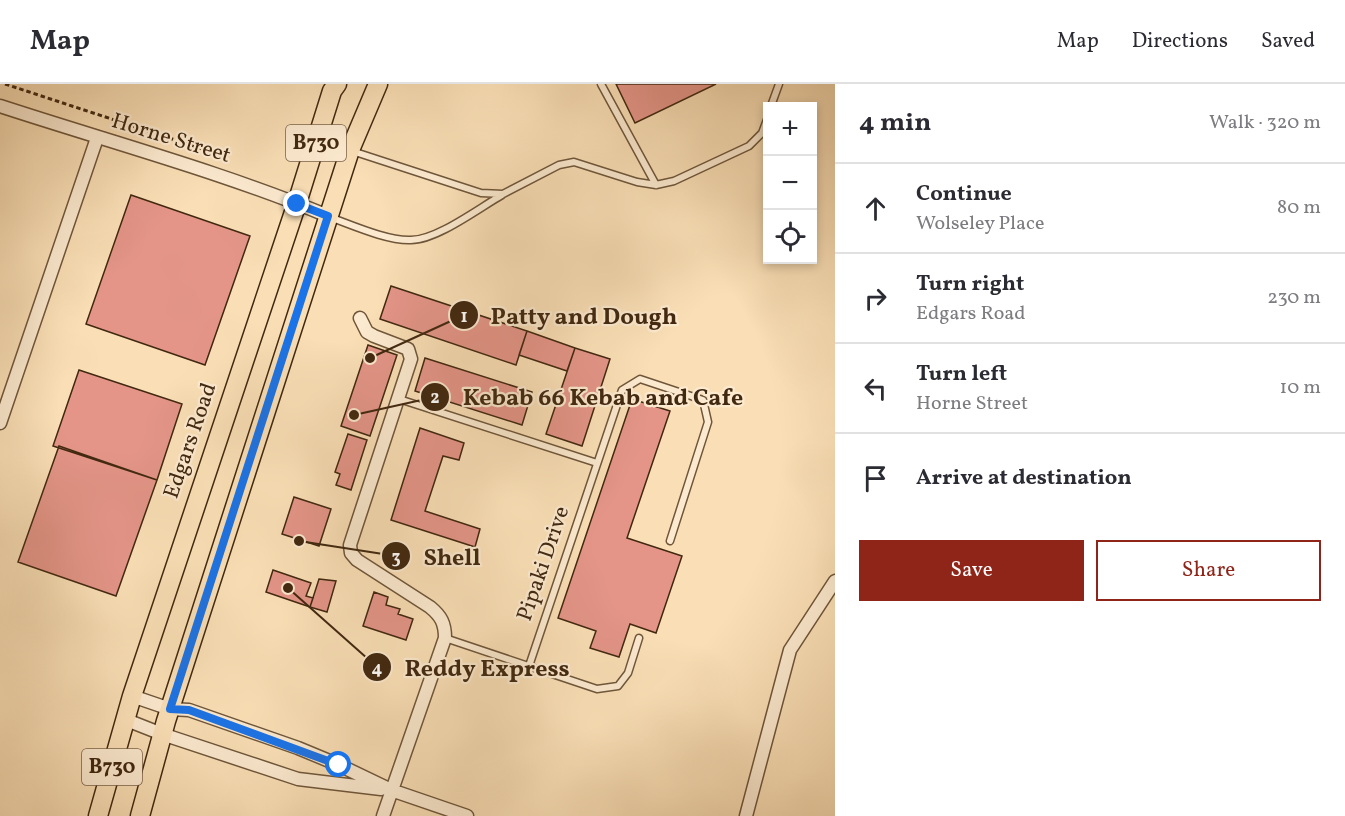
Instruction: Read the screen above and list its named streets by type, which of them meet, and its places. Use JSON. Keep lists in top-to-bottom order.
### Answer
{
  "streets": {
    "main road": ["B730", "Edgars Road"],
    "street": ["Horne Street"],
    "lane": ["Pipaki Drive"]
  },
  "crossings": [
    ["Horne Street", "B730"],
    ["Horne Street", "Edgars Road"]
  ],
  "places": [
    "Patty and Dough",
    "Kebab 66 Kebab and Cafe",
    "Shell",
    "Reddy Express"
  ],
  "page": {
    "header": "Map",
    "nav": ["Map", "Directions", "Saved"],
    "heading": ["4 min", "Walk · 320 m"],
    "map_buttons": ["+", "−"],
    "list": [
      ["Continue", "Wolseley Place", "80 m"],
      ["Turn right", "Edgars Road", "230 m"],
      ["Turn left", "Horne Street", "10 m"],
      "Arrive at destination"
    ],
    "buttons": ["Save", "Share"]
  }
}
